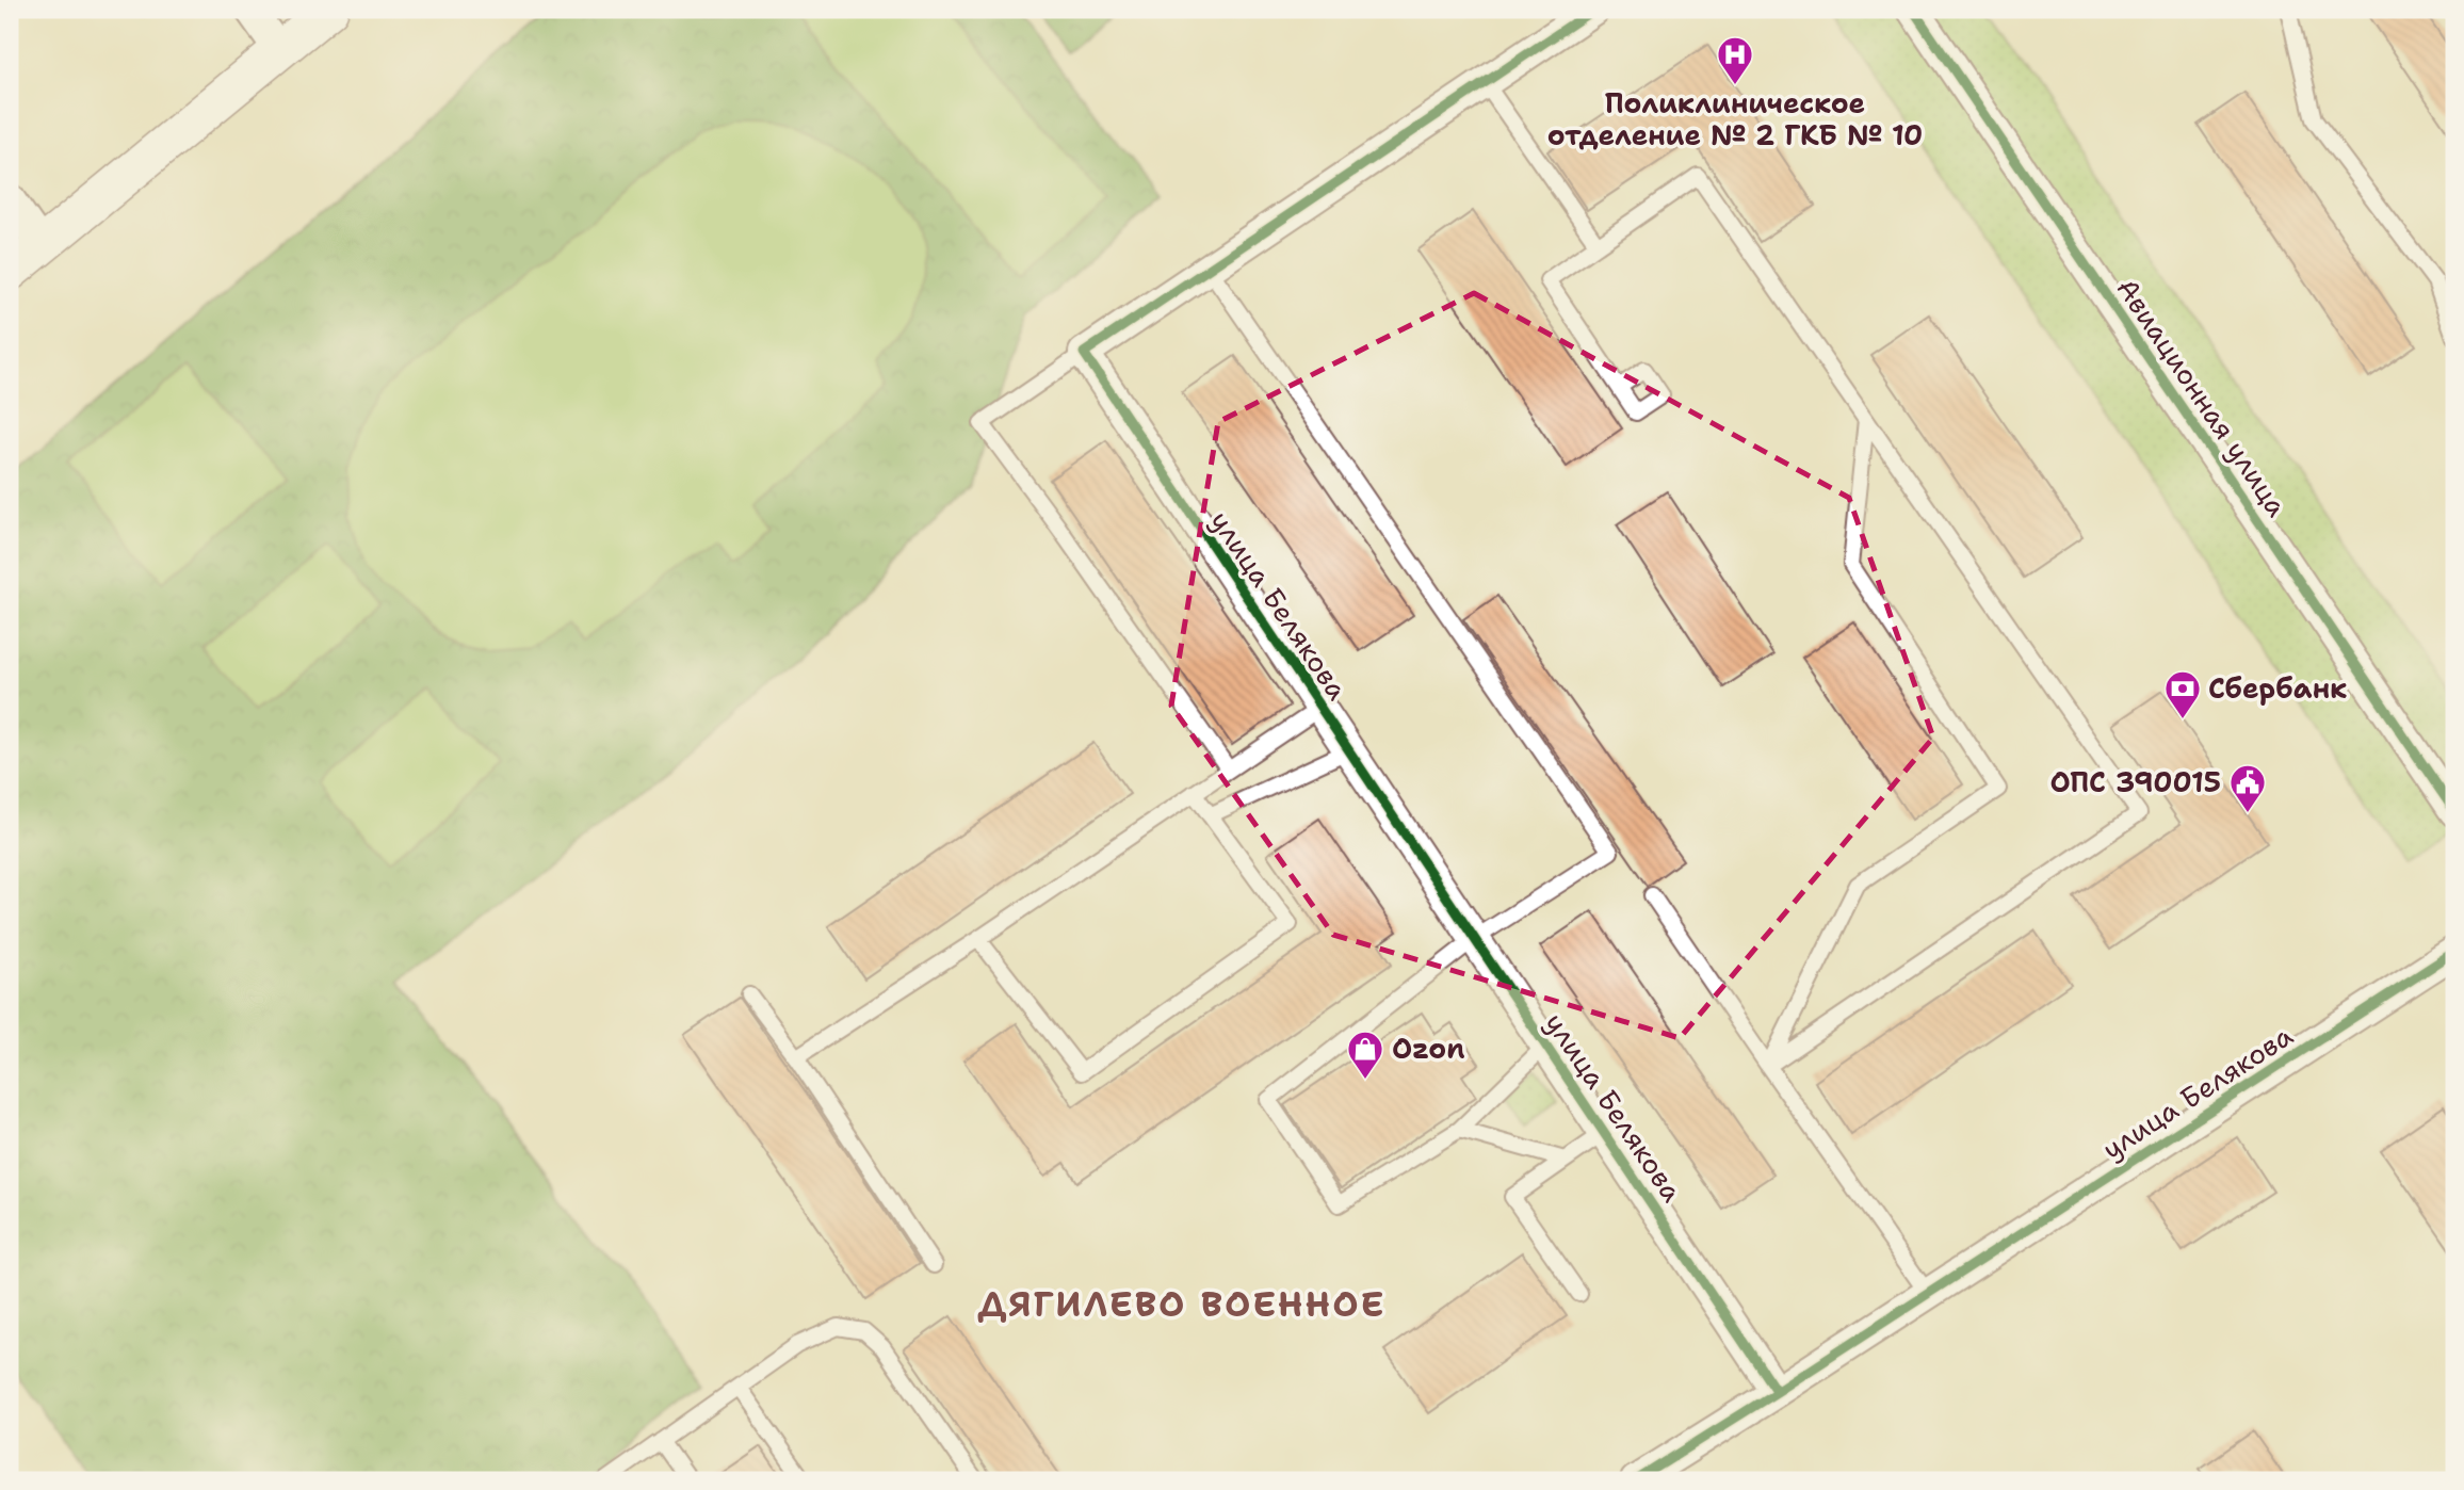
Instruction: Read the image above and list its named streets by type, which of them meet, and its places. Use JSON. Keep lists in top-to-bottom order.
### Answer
{
  "streets": {
    "street": ["Авиационная улица", "улица Белякова"]
  },
  "districts": ["ДЯГИЛЕВО ВОЕННОЕ"],
  "places": {
    "hospital": ["Поликлиническое отделение № 2 ГКБ № 10"],
    "bank": ["Сбербанк"],
    "public building": ["ОПС 390015"],
    "shop": ["Ozon"]
  }
}
